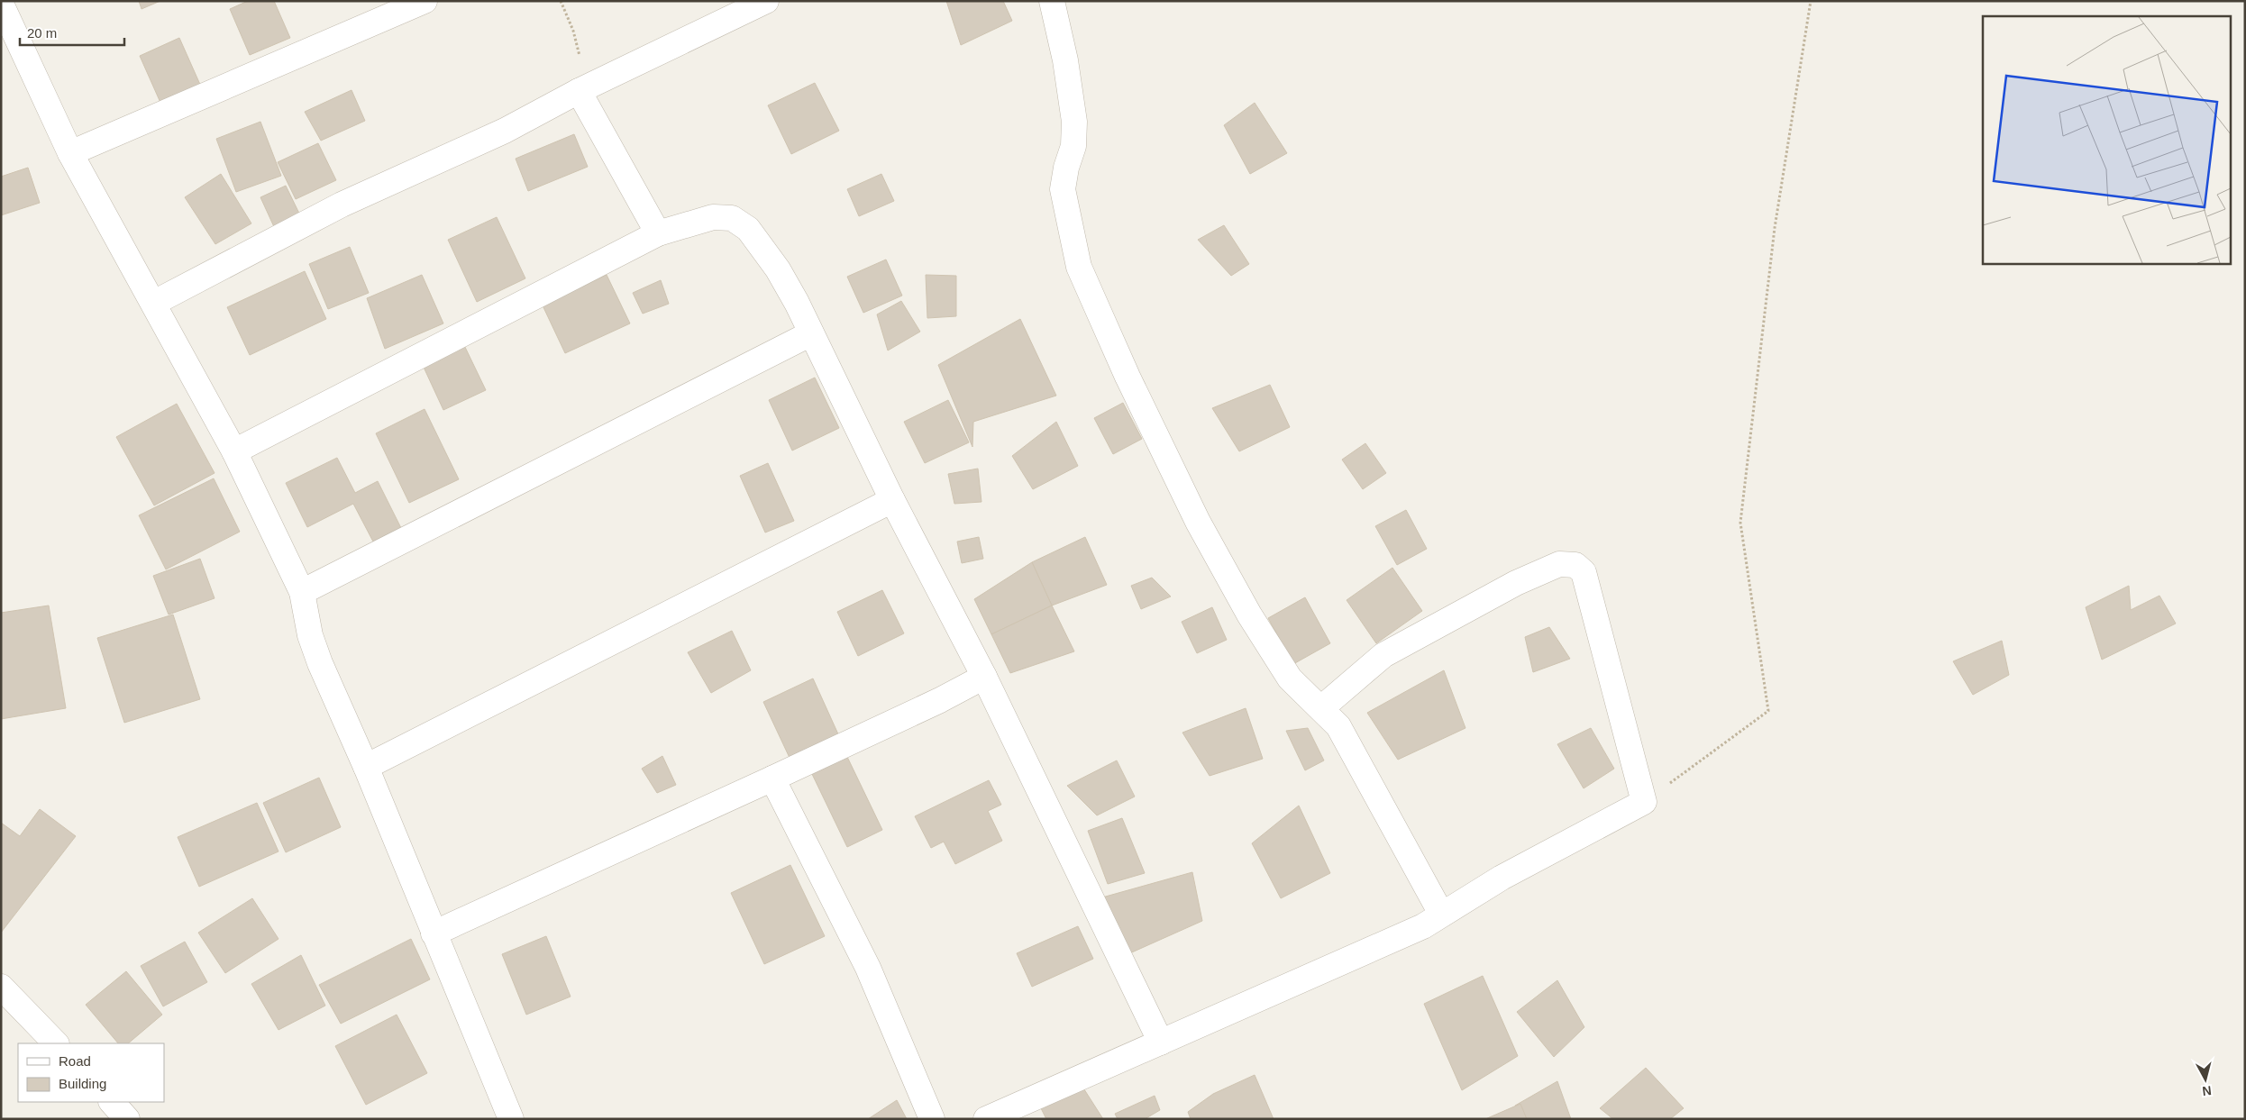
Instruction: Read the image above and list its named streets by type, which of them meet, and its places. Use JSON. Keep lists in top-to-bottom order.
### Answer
{
  "legend": ["Road", "Building"],
  "scale_bar": "20 m",
  "north": "bottom"
}
